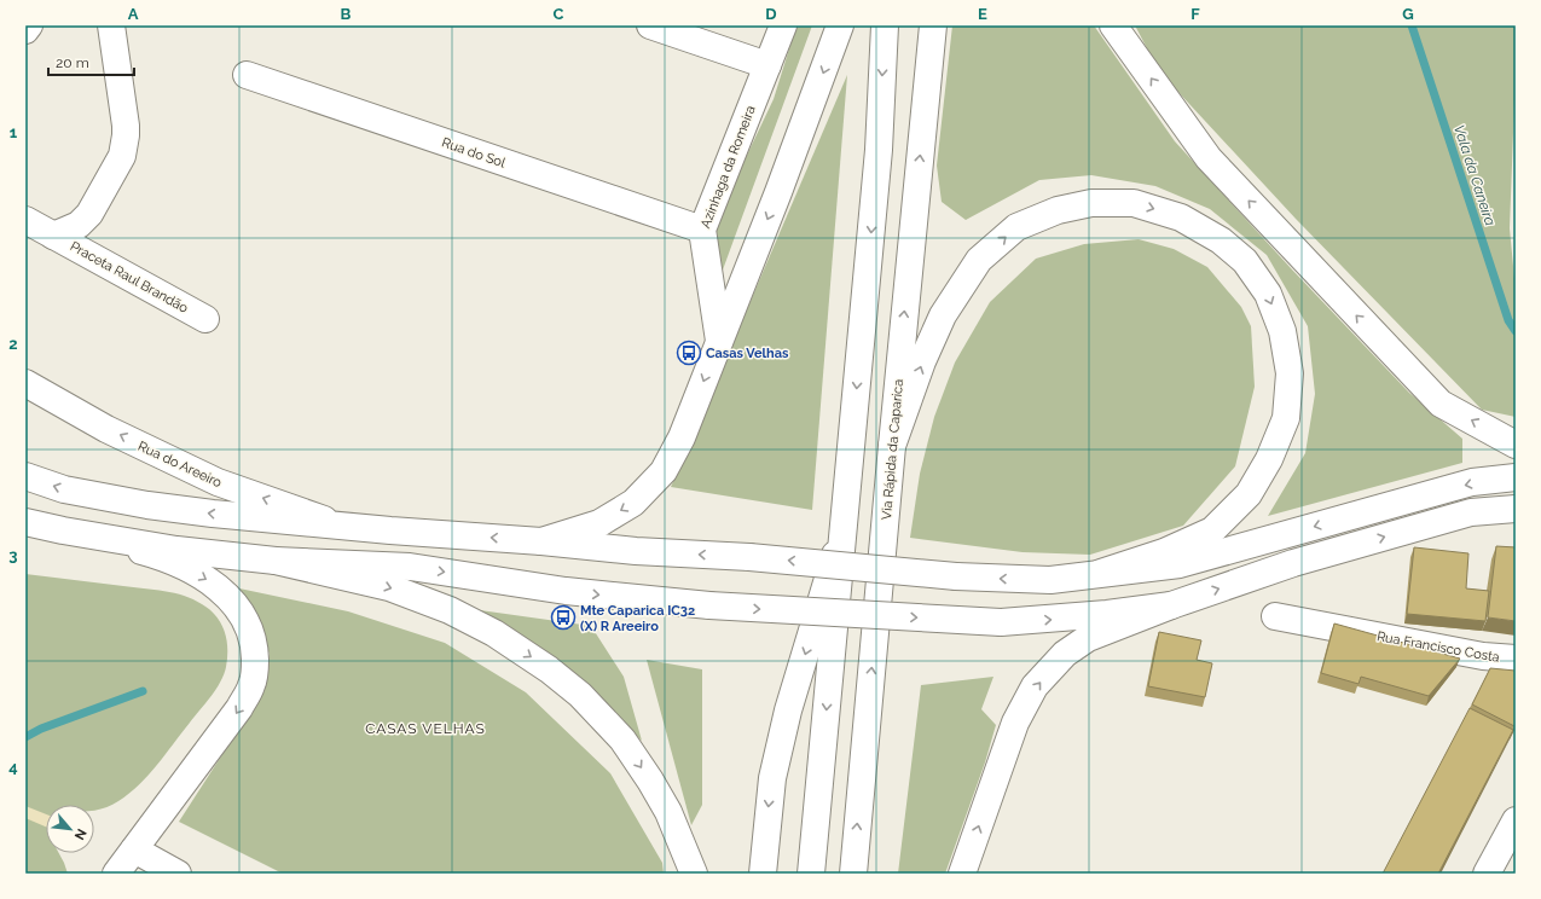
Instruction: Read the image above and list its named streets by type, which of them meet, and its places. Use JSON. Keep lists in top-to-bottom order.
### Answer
{
  "streets": {
    "main road": [
      "Rua do Sol",
      "Azinhaga da Romeira",
      "Praceta Raul Brandão",
      "Via Rápida da Caparica",
      "Rua do Areeiro",
      "Rua Francisco Costa"
    ]
  },
  "crossings": [
    ["Rua do Sol", "Azinhaga da Romeira"]
  ],
  "districts": ["CASAS VELHAS"],
  "water": ["Vala da Caneira"],
  "places": {
    "bus stop": ["Casas Velhas", "Mte Caparica IC32 (X) R Areeiro"]
  },
  "scale_bar": "20 m",
  "north": "bottom right",
  "grid": {
    "columns": [
      "A",
      "B",
      "C",
      "D",
      "E",
      "F",
      "G"
    ],
    "rows": [
      "1",
      "2",
      "3",
      "4"
    ]
  }
}
